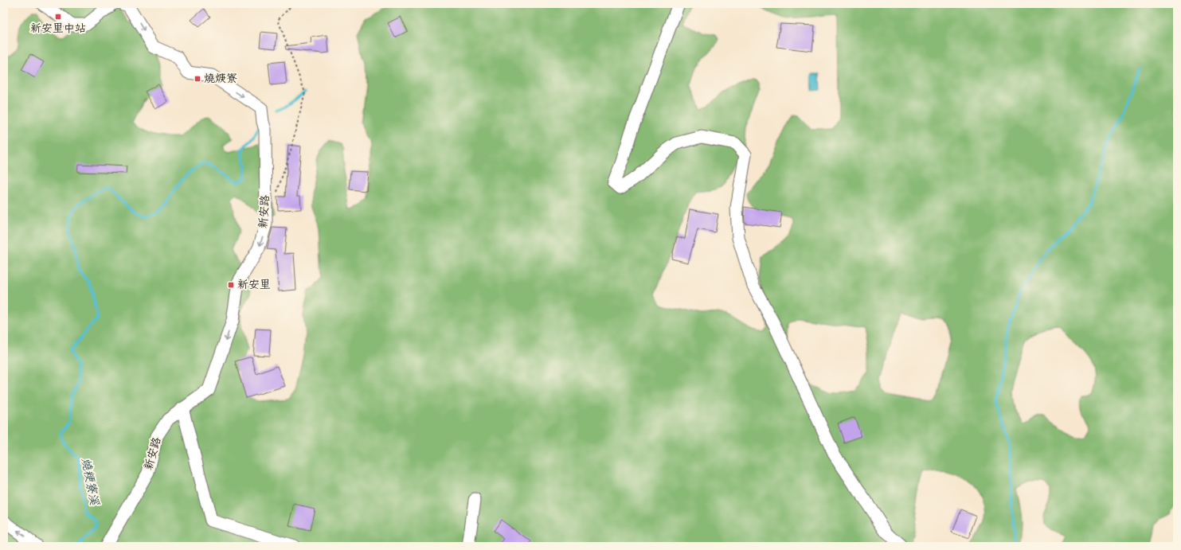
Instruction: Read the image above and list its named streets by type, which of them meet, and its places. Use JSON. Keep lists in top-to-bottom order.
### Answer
{
  "streets": {
    "street": ["新安路"]
  },
  "one_way": ["新安路"],
  "water": ["燒粳寮溪"],
  "places": {
    "transit": ["新安里中站", "燒焿寮", "新安里"]
  }
}
